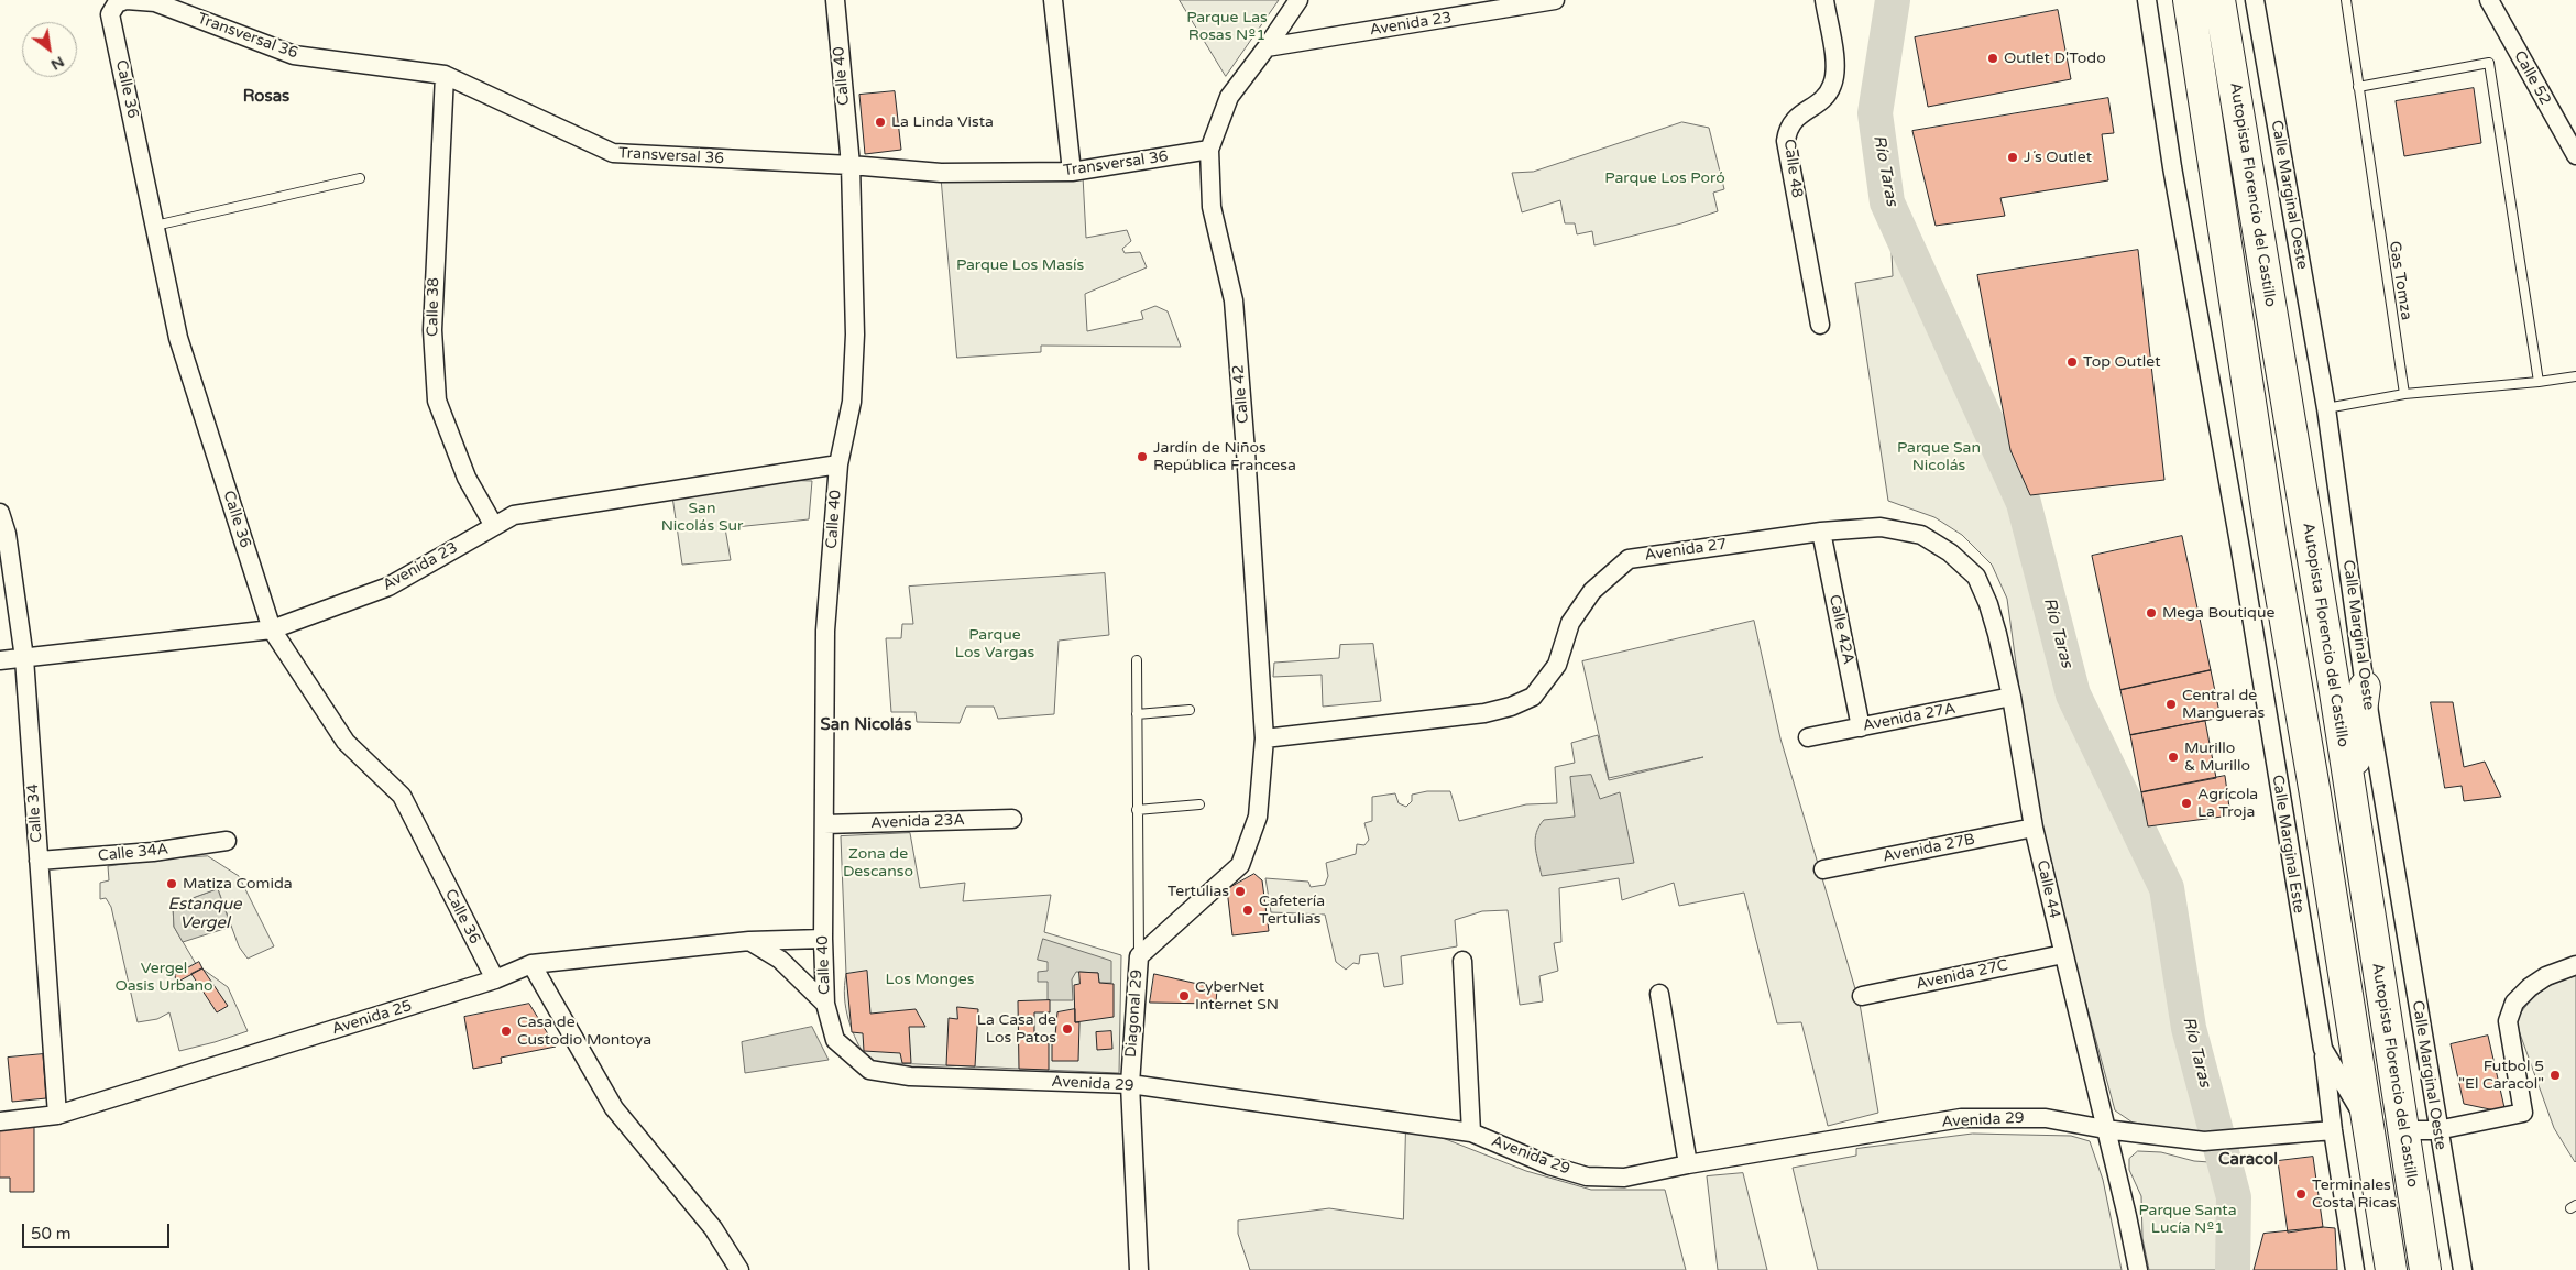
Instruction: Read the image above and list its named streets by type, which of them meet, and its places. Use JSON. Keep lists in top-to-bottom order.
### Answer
{
  "streets": {
    "highway": ["Autopista Florencio del Castillo"],
    "street": [
      "Avenida 23",
      "Transversal 36",
      "Calle 40",
      "Calle 52",
      "Calle 36",
      "Calle 48",
      "Calle Marginal Oeste",
      "Calle 38",
      "Calle 42",
      "Avenida 27",
      "Calle 42A",
      "Avenida 27A",
      "Calle 34",
      "Avenida 23A",
      "Calle Marginal Este",
      "Avenida 27B",
      "Calle 34A",
      "Calle 44",
      "Avenida 27C",
      "Diagonal 29",
      "Avenida 25",
      "Avenida 29"
    ],
    "lane": ["Gas Tomza"]
  },
  "crossings": [
    ["Avenida 23", "Calle 40"],
    ["Avenida 23", "Calle 36"],
    ["Avenida 23", "Calle 38"],
    ["Avenida 23", "Calle 34"],
    ["Transversal 36", "Calle 40"],
    ["Transversal 36", "Calle 36"],
    ["Transversal 36", "Calle 38"],
    ["Transversal 36", "Calle 42"],
    ["Calle 40", "Avenida 23A"],
    ["Calle 40", "Avenida 25"],
    ["Calle 40", "Avenida 29"],
    ["Calle 36", "Avenida 25"],
    ["Autopista Florencio del Castillo", "Calle Marginal Este"],
    ["Calle 42", "Avenida 27"],
    ["Calle 42", "Diagonal 29"],
    ["Avenida 27", "Calle 42A"],
    ["Avenida 27", "Calle 44"],
    ["Avenida 27", "Diagonal 29"],
    ["Calle 42A", "Avenida 27A"],
    ["Avenida 27A", "Calle 44"],
    ["Calle 34", "Calle 34A"],
    ["Calle 34", "Avenida 25"],
    ["Avenida 27B", "Calle 44"],
    ["Calle 44", "Avenida 27C"],
    ["Calle 44", "Avenida 29"],
    ["Diagonal 29", "Avenida 29"]
  ],
  "districts": ["Rosas", "San Nicolás", "Caracol"],
  "water": ["Río Taras", "Estanque Vergel"],
  "parks": [
    "Parque Las Rosas Nº1",
    "Parque Los Poró",
    "Parque Los Masís",
    "Parque San Nicolás",
    "San Nicolás Sur",
    "Parque Los Vargas",
    "Zona de Descanso",
    "Vergel Oasis Urbano",
    "Los Monges",
    "Parque Santa Lucía Nº1"
  ],
  "places": [
    "Outlet D'Todo",
    "La Linda Vista",
    "J´s Outlet",
    "Top Outlet",
    "Jardín de Niños República Francesa",
    "Mega Boutique",
    "Central de Mangueras",
    "Murillo & Murillo",
    "Agrícola La Troja",
    "Matiza Comida",
    "Tertulias",
    "Cafetería Tertulias",
    "CyberNet Internet SN",
    "La Casa de Los Patos",
    "Casa de Custodio Montoya",
    "Futbol 5 \"El Caracol\"",
    "Terminales Costa Ricas"
  ],
  "scale_bar": "50 m",
  "north": "bottom right"
}
